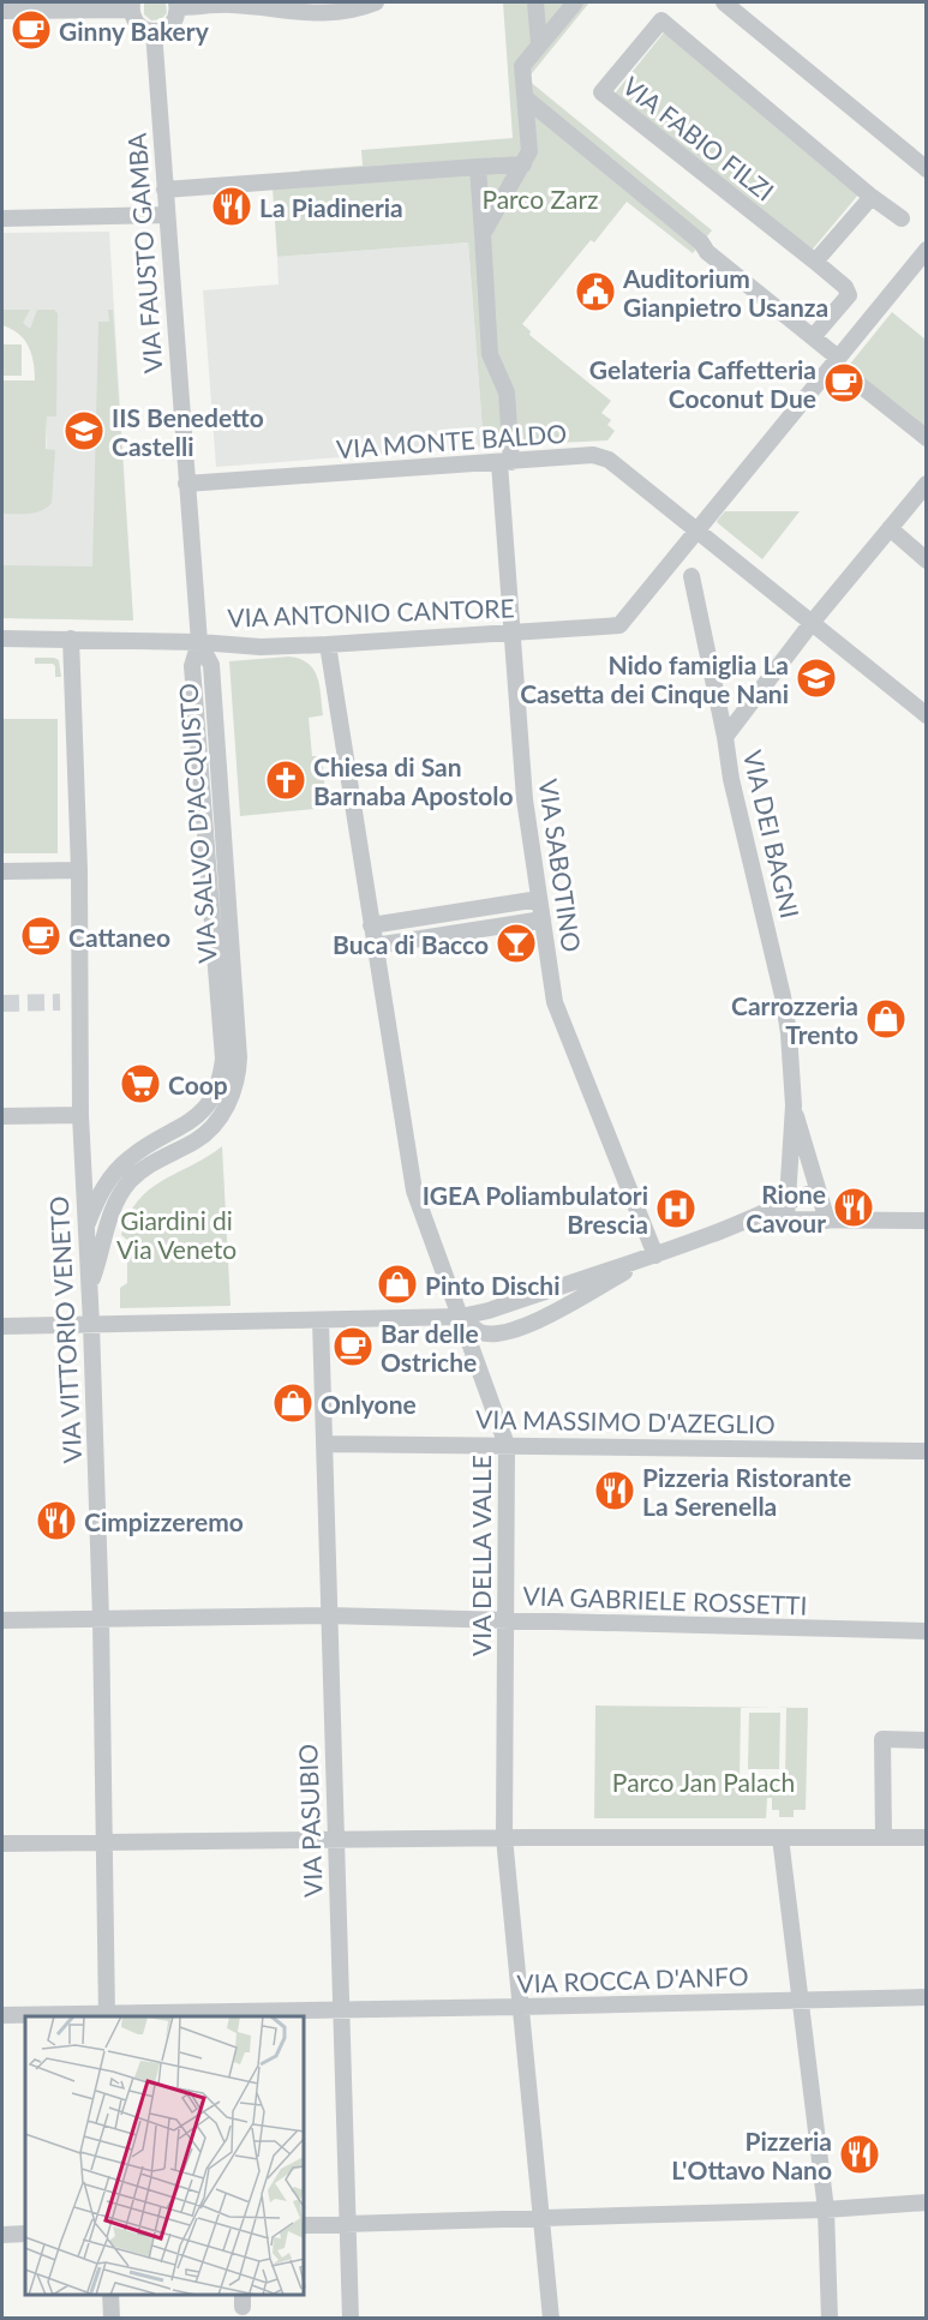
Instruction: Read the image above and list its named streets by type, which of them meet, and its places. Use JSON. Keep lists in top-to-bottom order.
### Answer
{
  "streets": {
    "street": [
      "VIA FABIO FILZI",
      "VIA FAUSTO GAMBA",
      "VIA MONTE BALDO",
      "VIA ANTONIO CANTORE",
      "VIA SALVO D'ACQUISTO",
      "VIA DEI BAGNI",
      "VIA SABOTINO",
      "VIA VITTORIO VENETO",
      "VIA MASSIMO D'AZEGLIO",
      "VIA DELLA VALLE",
      "VIA GABRIELE ROSSETTI",
      "VIA PASUBIO",
      "VIA ROCCA D'ANFO"
    ]
  },
  "crossings": [
    ["VIA FAUSTO GAMBA", "VIA MONTE BALDO"],
    ["VIA FAUSTO GAMBA", "VIA ANTONIO CANTORE"],
    ["VIA FAUSTO GAMBA", "VIA SALVO D'ACQUISTO"],
    ["VIA MONTE BALDO", "VIA ANTONIO CANTORE"],
    ["VIA MONTE BALDO", "VIA SABOTINO"],
    ["VIA ANTONIO CANTORE", "VIA SALVO D'ACQUISTO"],
    ["VIA ANTONIO CANTORE", "VIA SABOTINO"],
    ["VIA ANTONIO CANTORE", "VIA VITTORIO VENETO"],
    ["VIA ANTONIO CANTORE", "VIA DELLA VALLE"],
    ["VIA SALVO D'ACQUISTO", "VIA VITTORIO VENETO"],
    ["VIA VITTORIO VENETO", "VIA GABRIELE ROSSETTI"],
    ["VIA VITTORIO VENETO", "VIA ROCCA D'ANFO"],
    ["VIA MASSIMO D'AZEGLIO", "VIA DELLA VALLE"],
    ["VIA MASSIMO D'AZEGLIO", "VIA PASUBIO"],
    ["VIA DELLA VALLE", "VIA GABRIELE ROSSETTI"],
    ["VIA DELLA VALLE", "VIA ROCCA D'ANFO"],
    ["VIA GABRIELE ROSSETTI", "VIA PASUBIO"],
    ["VIA PASUBIO", "VIA ROCCA D'ANFO"]
  ],
  "parks": ["Parco Zarz", "Giardini di Via Veneto", "Parco Jan Palach"],
  "places": {
    "cafe": [
      "Ginny Bakery",
      "Gelateria Caffetteria Coconut Due",
      "Cattaneo",
      "Bar delle Ostriche"
    ],
    "restaurant": [
      "La Piadineria",
      "Rione Cavour",
      "Pizzeria Ristorante La Serenella",
      "Cimpizzeremo",
      "Pizzeria L'Ottavo Nano"
    ],
    "public building": ["Auditorium Gianpietro Usanza"],
    "school or university": ["IIS Benedetto Castelli", "Nido famiglia La Casetta dei Cinque Nani"],
    "church": ["Chiesa di San Barnaba Apostolo"],
    "bar": ["Buca di Bacco"],
    "shop": ["Carrozzeria Trento", "Pinto Dischi", "Onlyone"],
    "supermarket": ["Coop"],
    "hospital": ["IGEA Poliambulatori Brescia"]
  }
}
